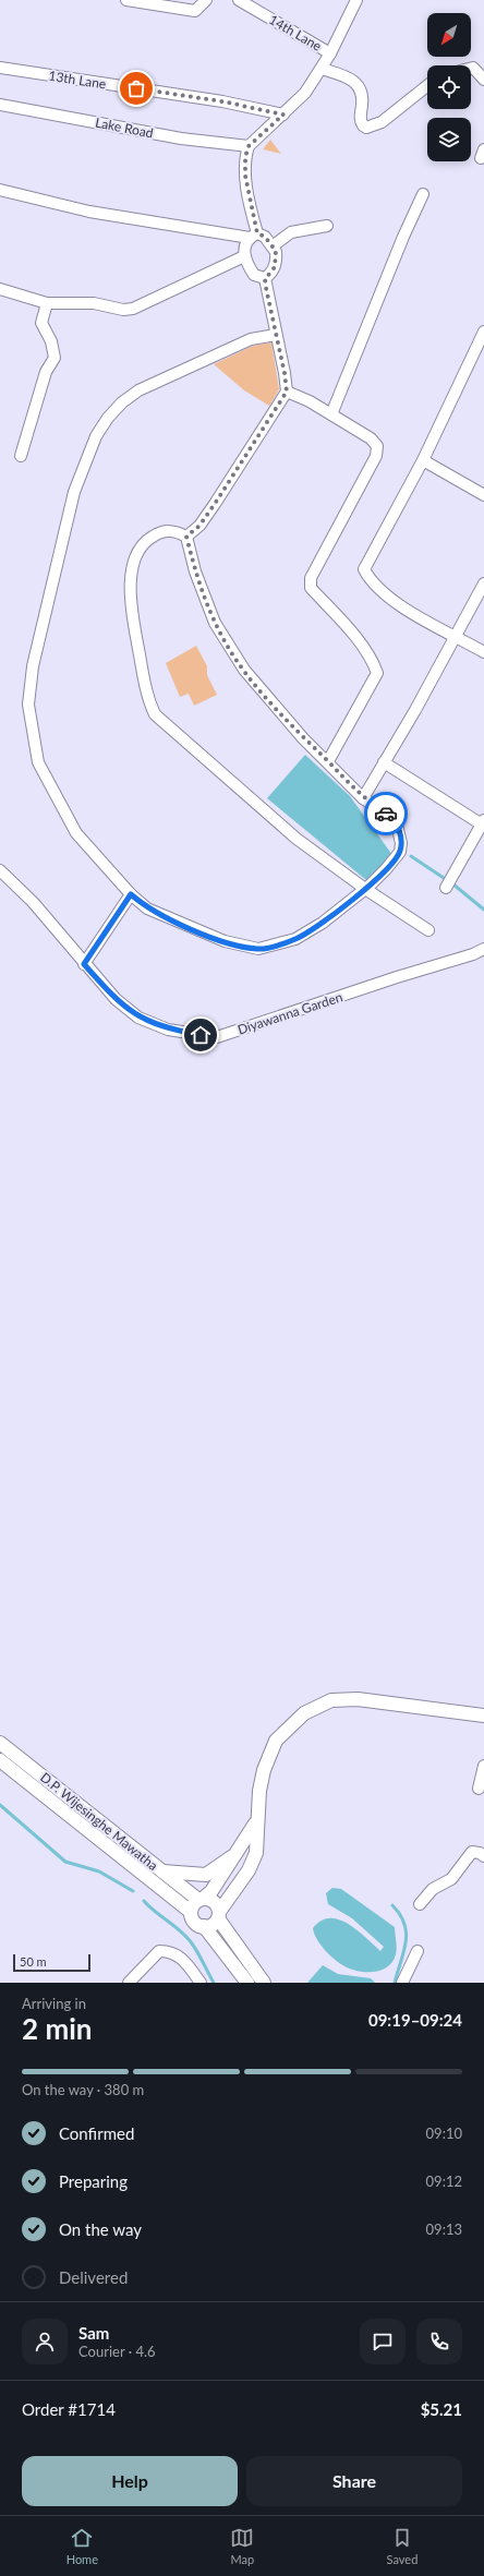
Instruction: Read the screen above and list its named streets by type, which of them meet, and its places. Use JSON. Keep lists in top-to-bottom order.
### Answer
{
  "streets": {
    "main road": ["D.P. Wijesinghe Mawatha"],
    "street": [
      "14th Lane",
      "13th Lane",
      "Lake Road",
      "Diyawanna Garden"
    ]
  },
  "scale_bar": "50 m",
  "north": "bottom left",
  "page": {
    "scale": "50 m",
    "heading": ["2 min", "Arriving in", "09:19–09:24"],
    "panel": [
      "Sam",
      "Courier · 4.6",
      "Order #1714",
      "$5.21"
    ],
    "bar": "On the way · 380 m",
    "list": [
      ["Confirmed", "09:10"],
      ["Preparing", "09:12"],
      ["On the way", "09:13"],
      "Delivered"
    ],
    "buttons": ["Help", "Share"],
    "tabs": ["Home", "Map", "Saved"]
  }
}
